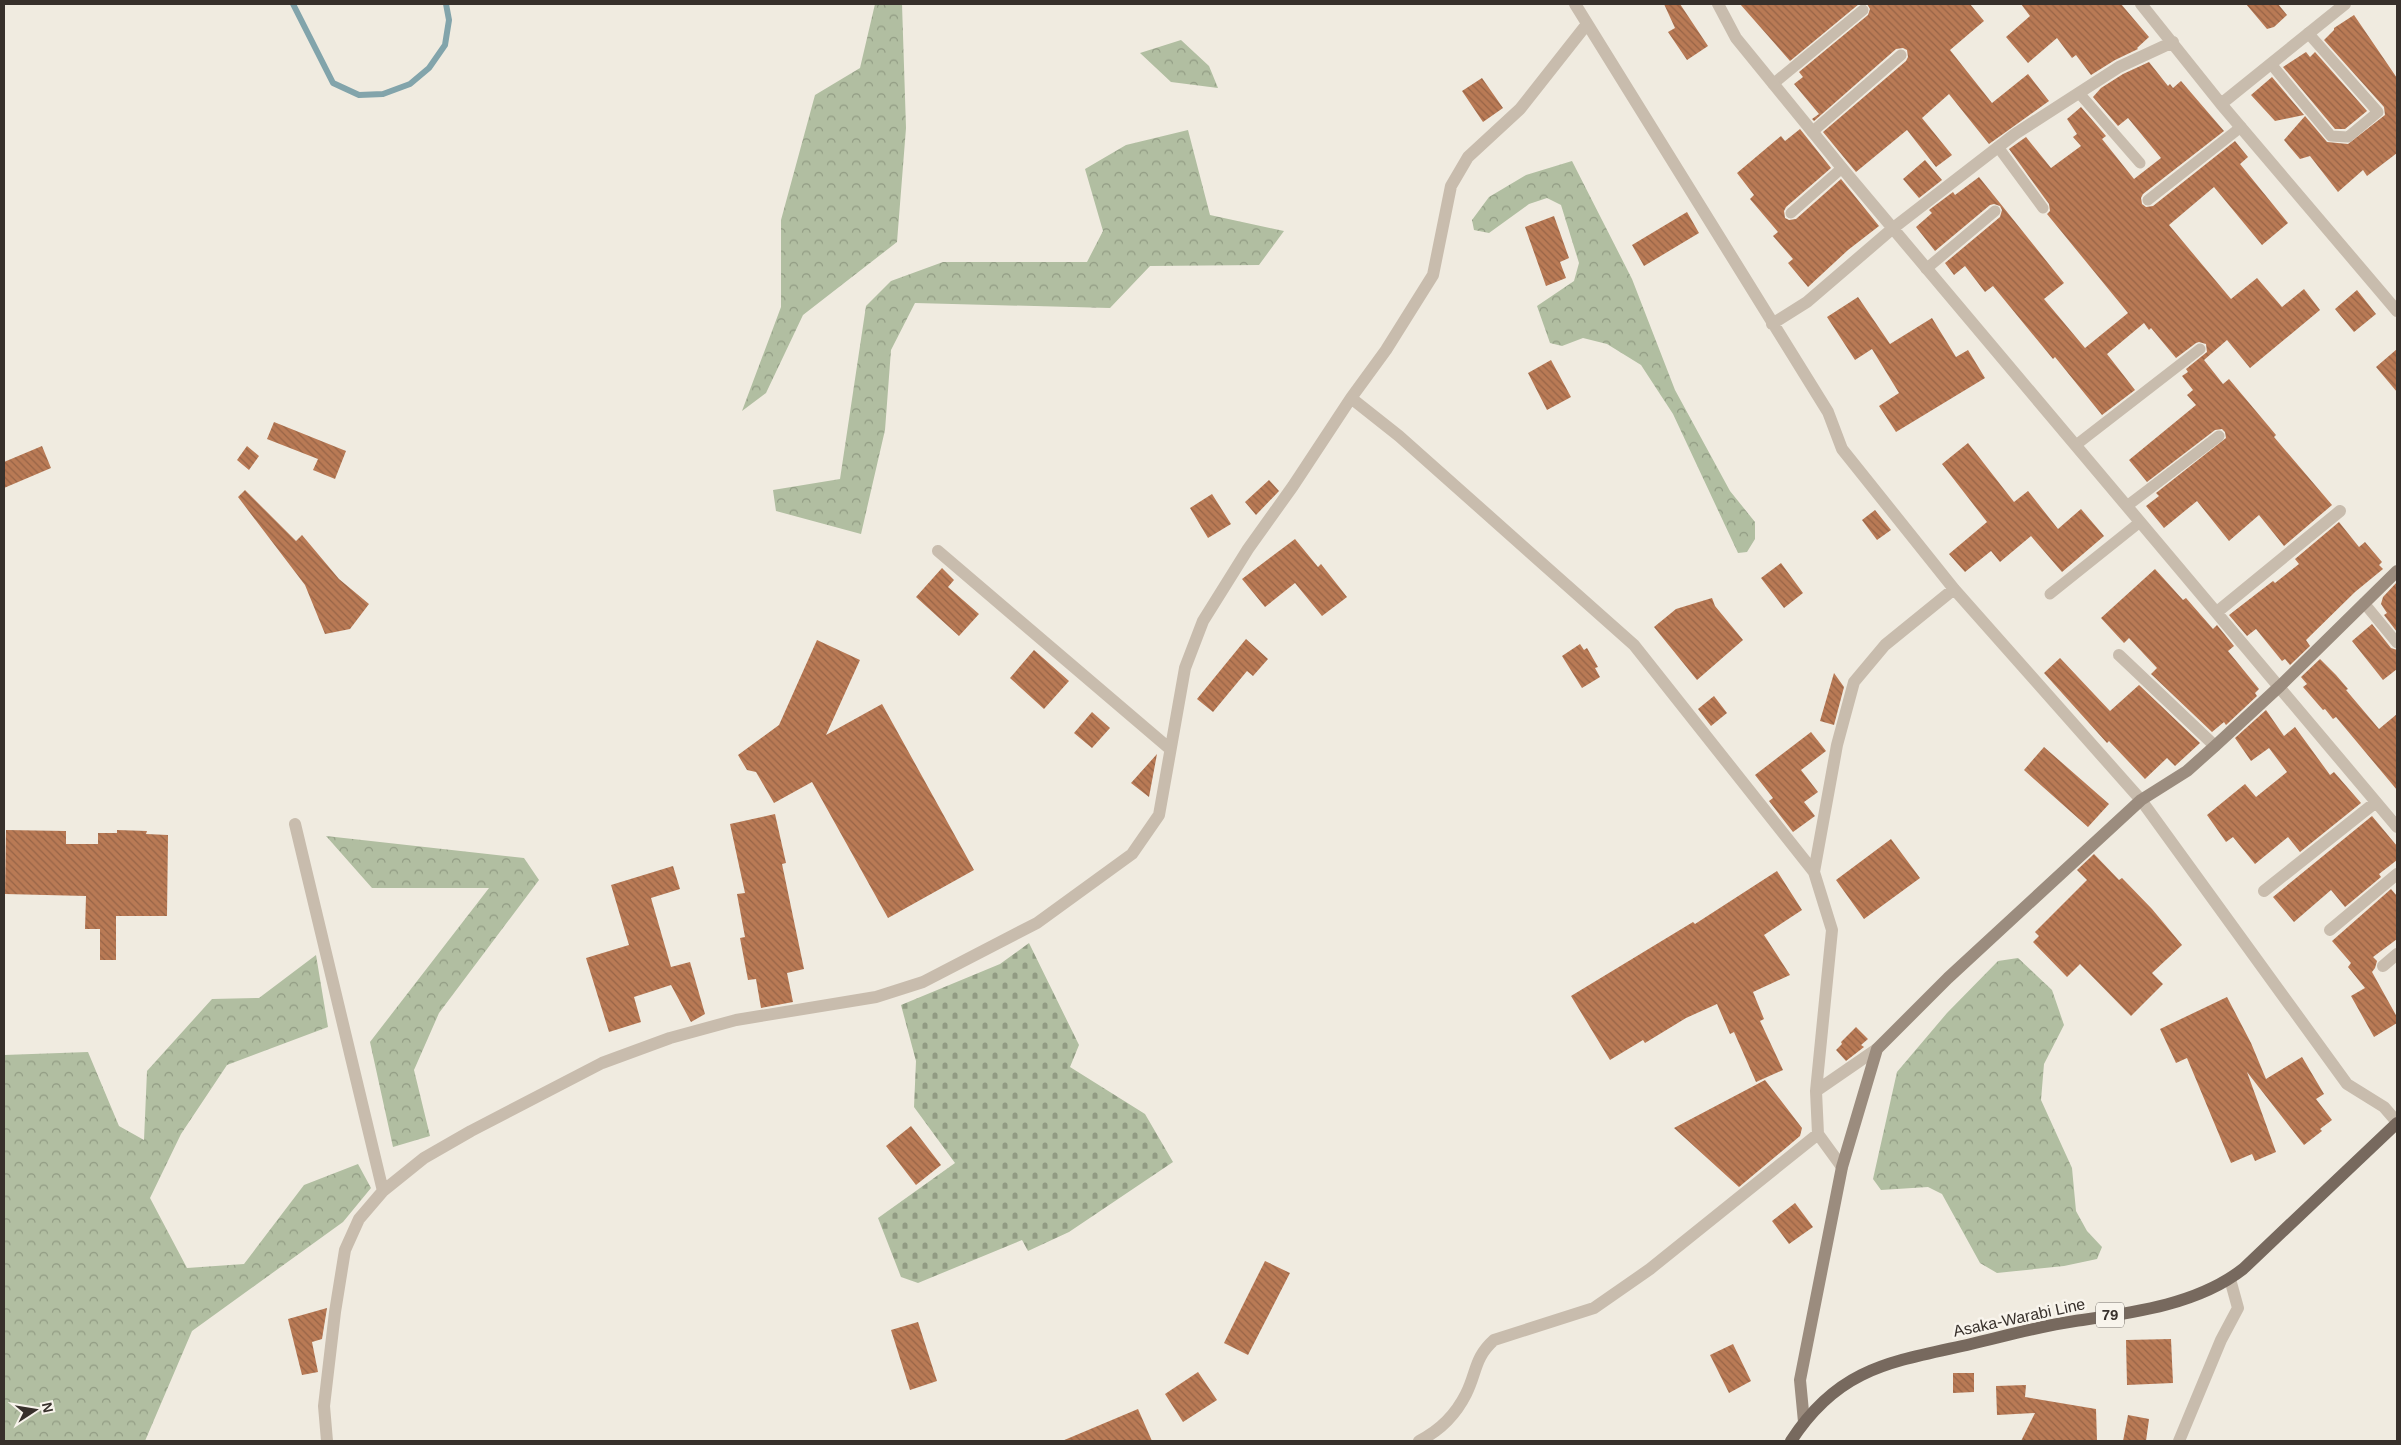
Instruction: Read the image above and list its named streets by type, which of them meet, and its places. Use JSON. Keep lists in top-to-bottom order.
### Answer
{
  "streets": {
    "main road": ["79", "Asaka-Warabi Line"]
  },
  "north": "right"
}
